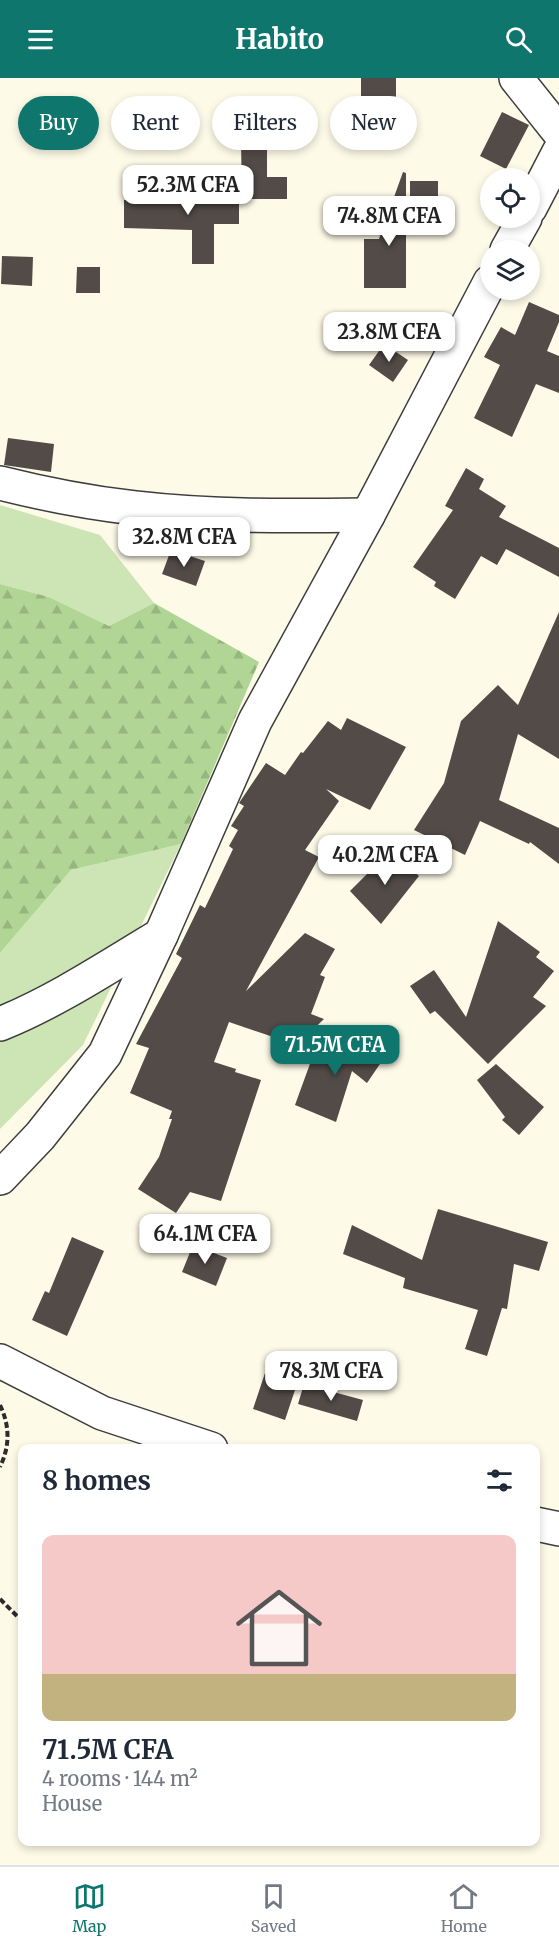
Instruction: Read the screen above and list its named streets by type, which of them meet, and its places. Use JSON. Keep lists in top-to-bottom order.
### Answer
{
  "page": {
    "header": "Habito",
    "chip": [
      "Buy",
      "Rent",
      "Filters",
      "New"
    ],
    "price": [
      "52.3M CFA",
      "74.8M CFA",
      "23.8M CFA",
      "32.8M CFA",
      "40.2M CFA",
      "71.5M CFA",
      "64.1M CFA",
      "78.3M CFA"
    ],
    "heading": "8 homes",
    "list": [
      {
        "name": "71.5M CFA",
        "note": "4 rooms · 144 m² · House"
      }
    ],
    "tabs": ["Map", "Saved", "Home"]
  }
}
